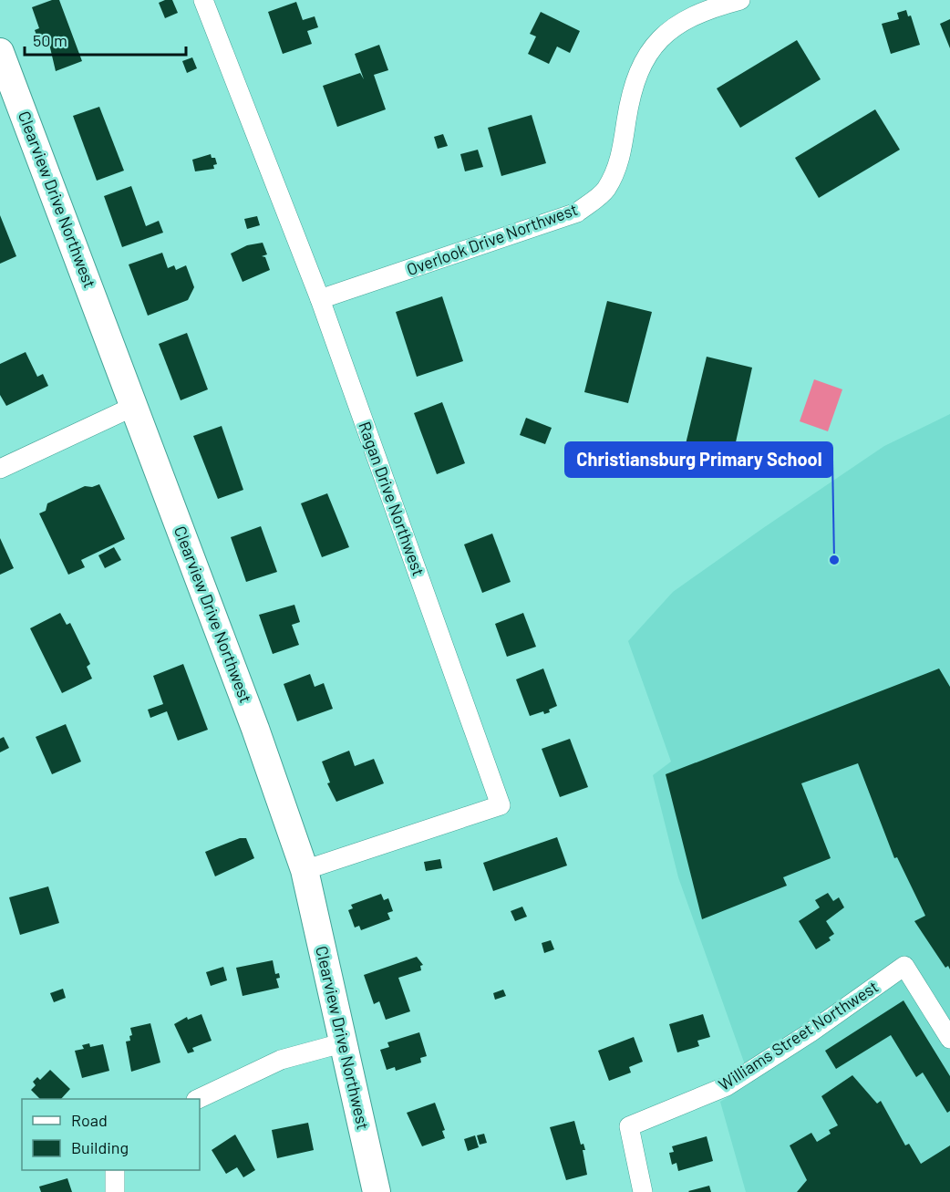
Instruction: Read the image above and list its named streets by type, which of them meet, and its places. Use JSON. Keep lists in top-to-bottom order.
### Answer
{
  "streets": {
    "street": [
      "Clearview Drive Northwest",
      "Overlook Drive Northwest",
      "Ragan Drive Northwest",
      "Williams Street Northwest"
    ]
  },
  "crossings": [
    ["Clearview Drive Northwest", "Ragan Drive Northwest"],
    ["Overlook Drive Northwest", "Ragan Drive Northwest"]
  ],
  "places": ["Christiansburg Primary School"],
  "legend": ["Road", "Building"],
  "scale_bar": "50 m"
}
